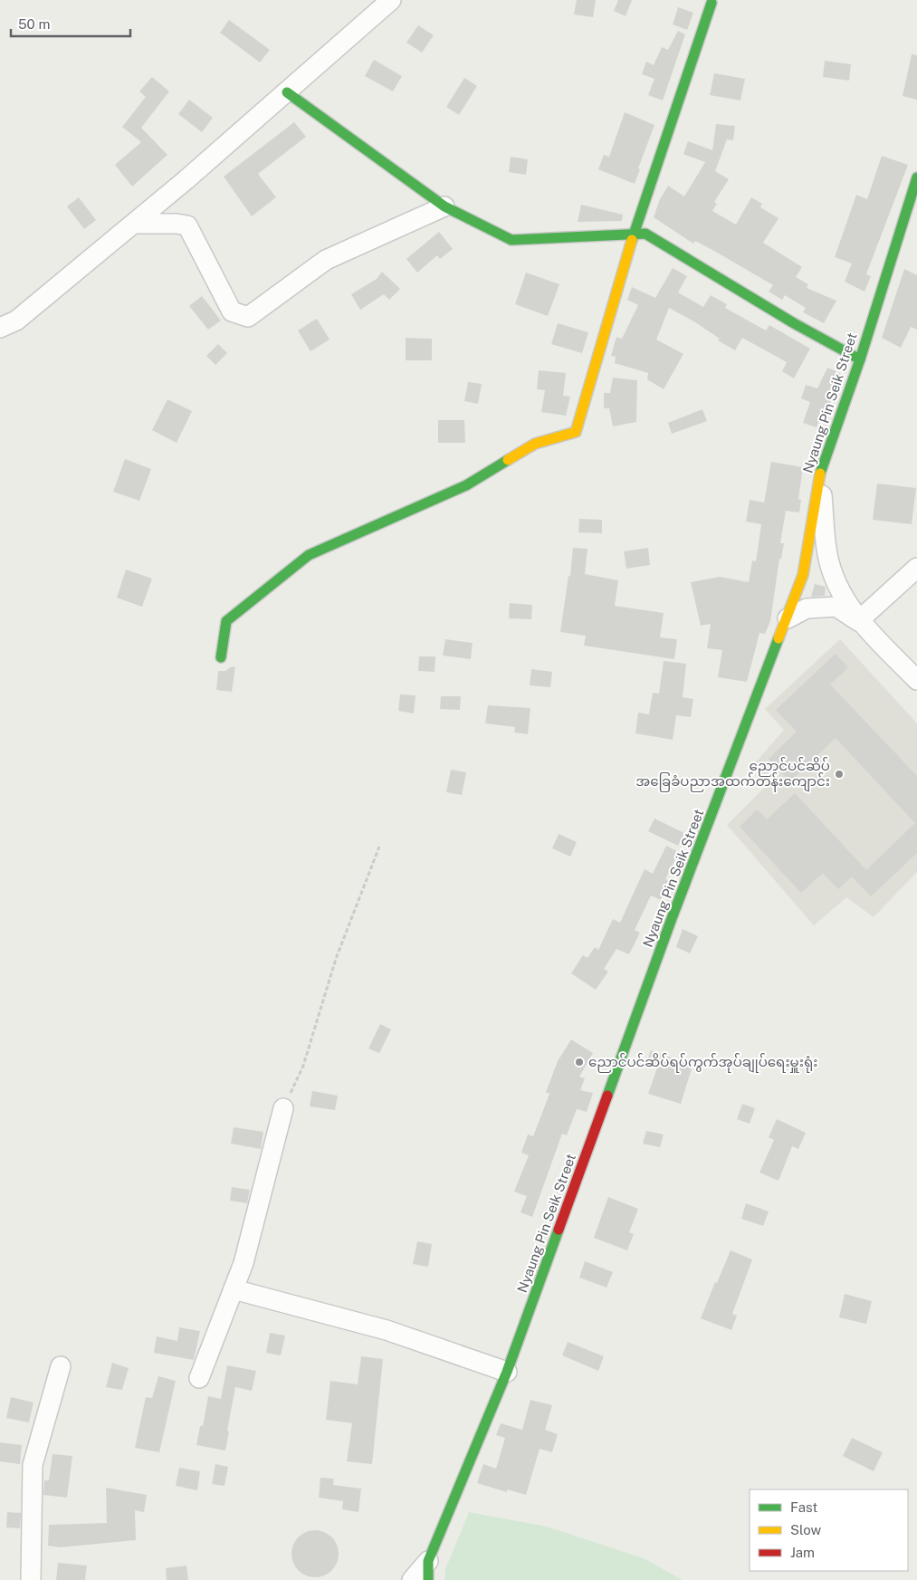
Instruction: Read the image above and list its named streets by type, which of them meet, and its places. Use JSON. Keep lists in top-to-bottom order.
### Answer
{
  "streets": {
    "street": ["Nyaung Pin Seik Street"]
  },
  "places": ["ညောင်ပင်ဆိပ် အခြေခံပညာအထက်တန်းကျောင်း", "ညောင်ပင်ဆိပ်ရပ်ကွက်အုပ်ချုပ်ရေးမှူးရုံး"],
  "legend": ["Fast", "Slow", "Jam"],
  "scale_bar": "50 m"
}
